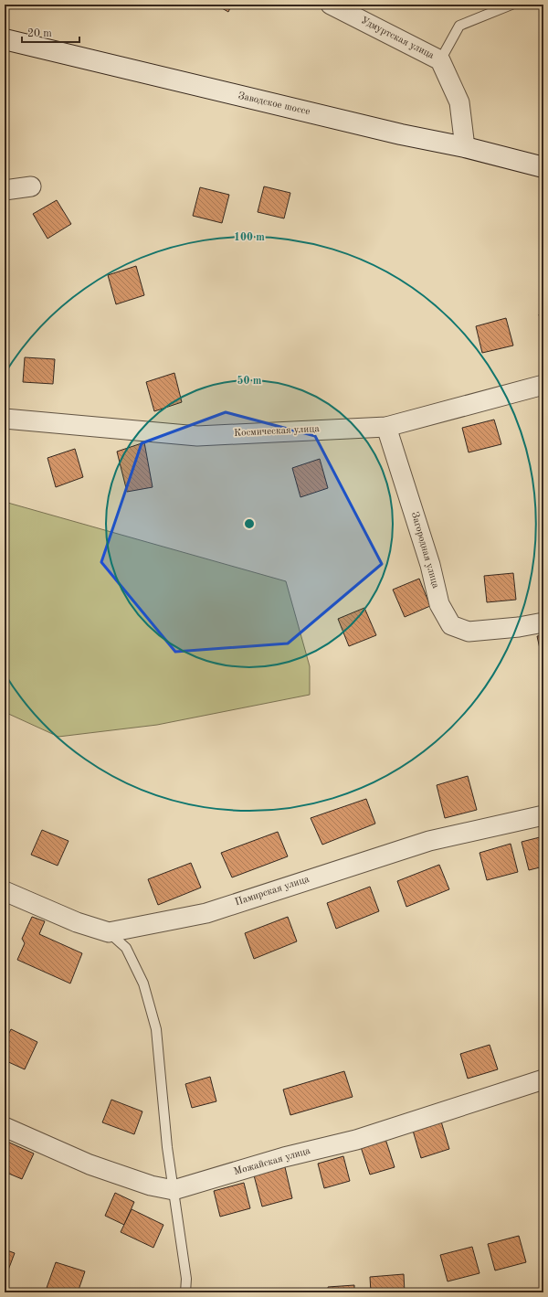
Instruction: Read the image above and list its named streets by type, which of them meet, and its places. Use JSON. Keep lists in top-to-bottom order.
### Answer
{
  "streets": {
    "main road": ["Заводское шоссе"],
    "street": [
      "Удмуртская улица",
      "Космическая улица",
      "Загородная улица",
      "Памирская улица",
      "Можайская улица"
    ]
  },
  "crossings": [
    ["Удмуртская улица", "Заводское шоссе"],
    ["Космическая улица", "Загородная улица"]
  ],
  "scale_bar": "20 m",
  "rings": ["100 m", "50 m"]
}
